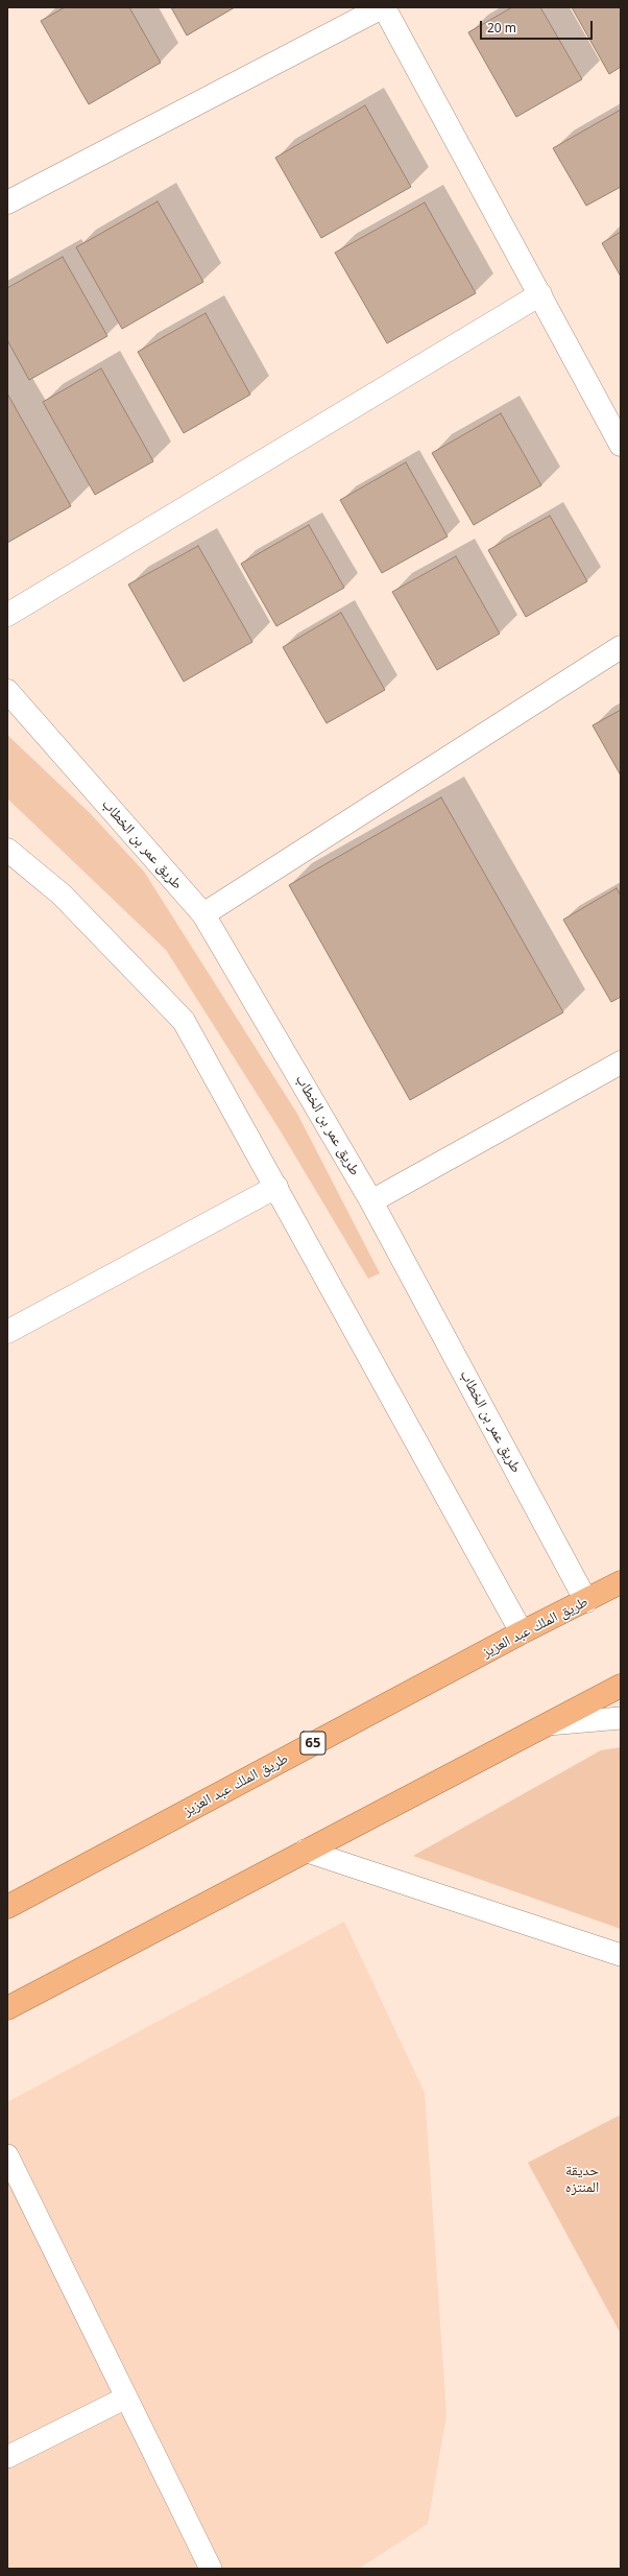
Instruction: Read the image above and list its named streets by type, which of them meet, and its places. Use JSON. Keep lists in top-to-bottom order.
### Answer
{
  "streets": {
    "highway": ["طريق الملك عبد العزيز", "65"],
    "street": ["طريق عمر بن الخطاب"]
  },
  "crossings": [
    ["طريق عمر بن الخطاب", "طريق الملك عبد العزيز"]
  ],
  "parks": ["حديقة المنتزه"],
  "scale_bar": "20 m"
}
